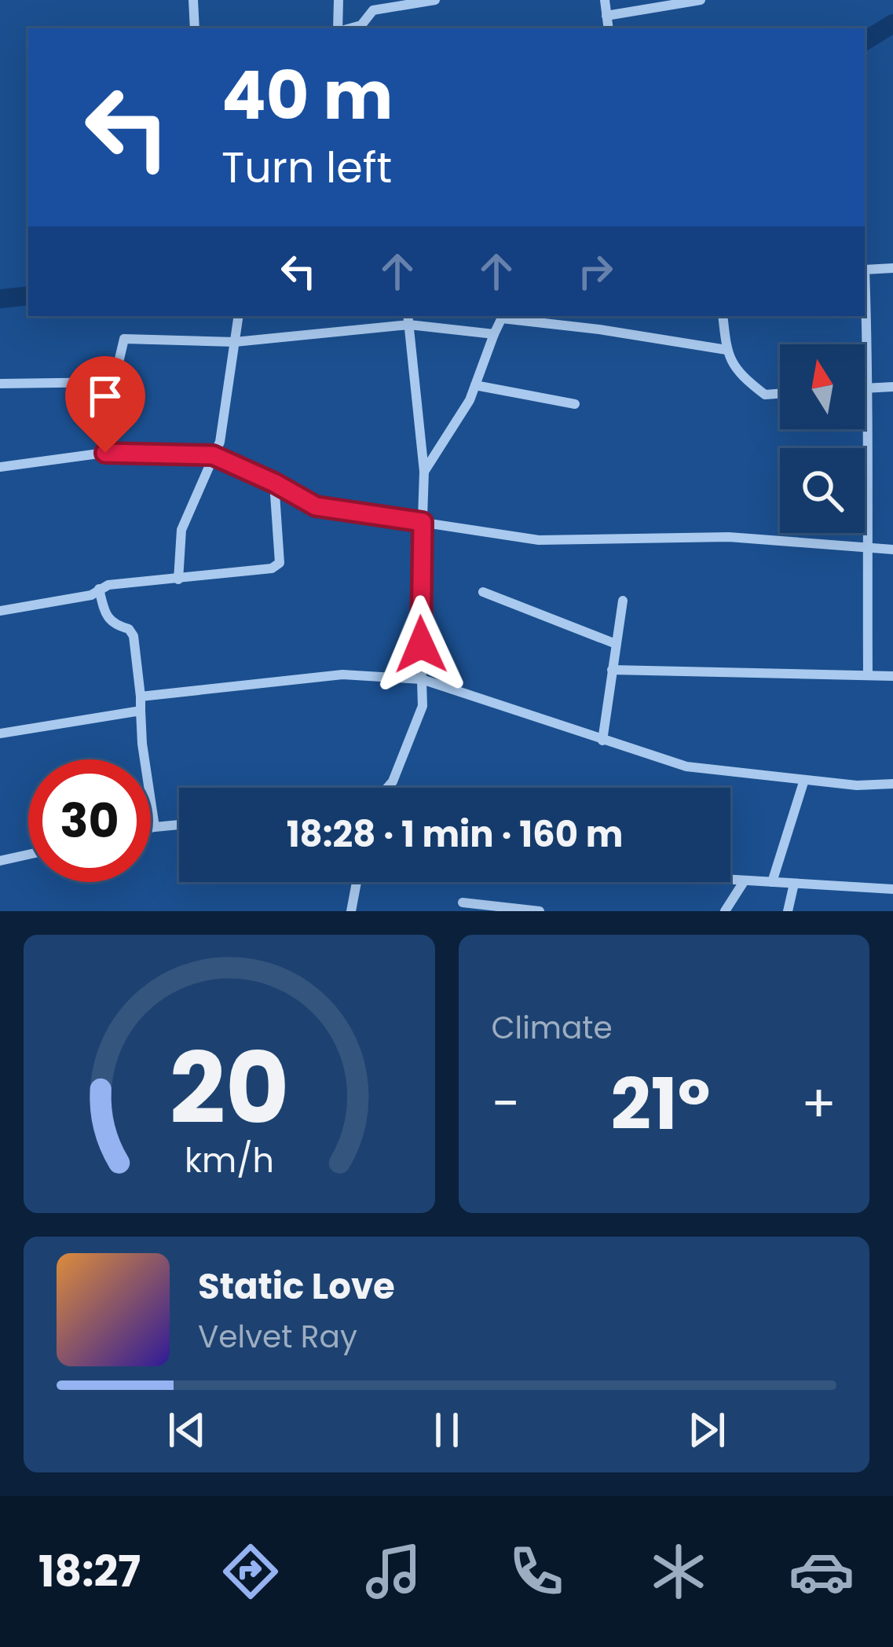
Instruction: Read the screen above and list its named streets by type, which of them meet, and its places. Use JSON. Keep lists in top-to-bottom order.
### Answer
{
  "north": "top",
  "page": {
    "turn": ["40 m", "Turn left"],
    "limit": "30",
    "trip": "18:28 · 1 min · 160 m",
    "tile": "Climate",
    "heat": ["−", "21°", "+"],
    "song": ["Static Love", "Velvet Ray"],
    "tabs": "18:27",
    "gauge": ["20", "km/h"]
  }
}
